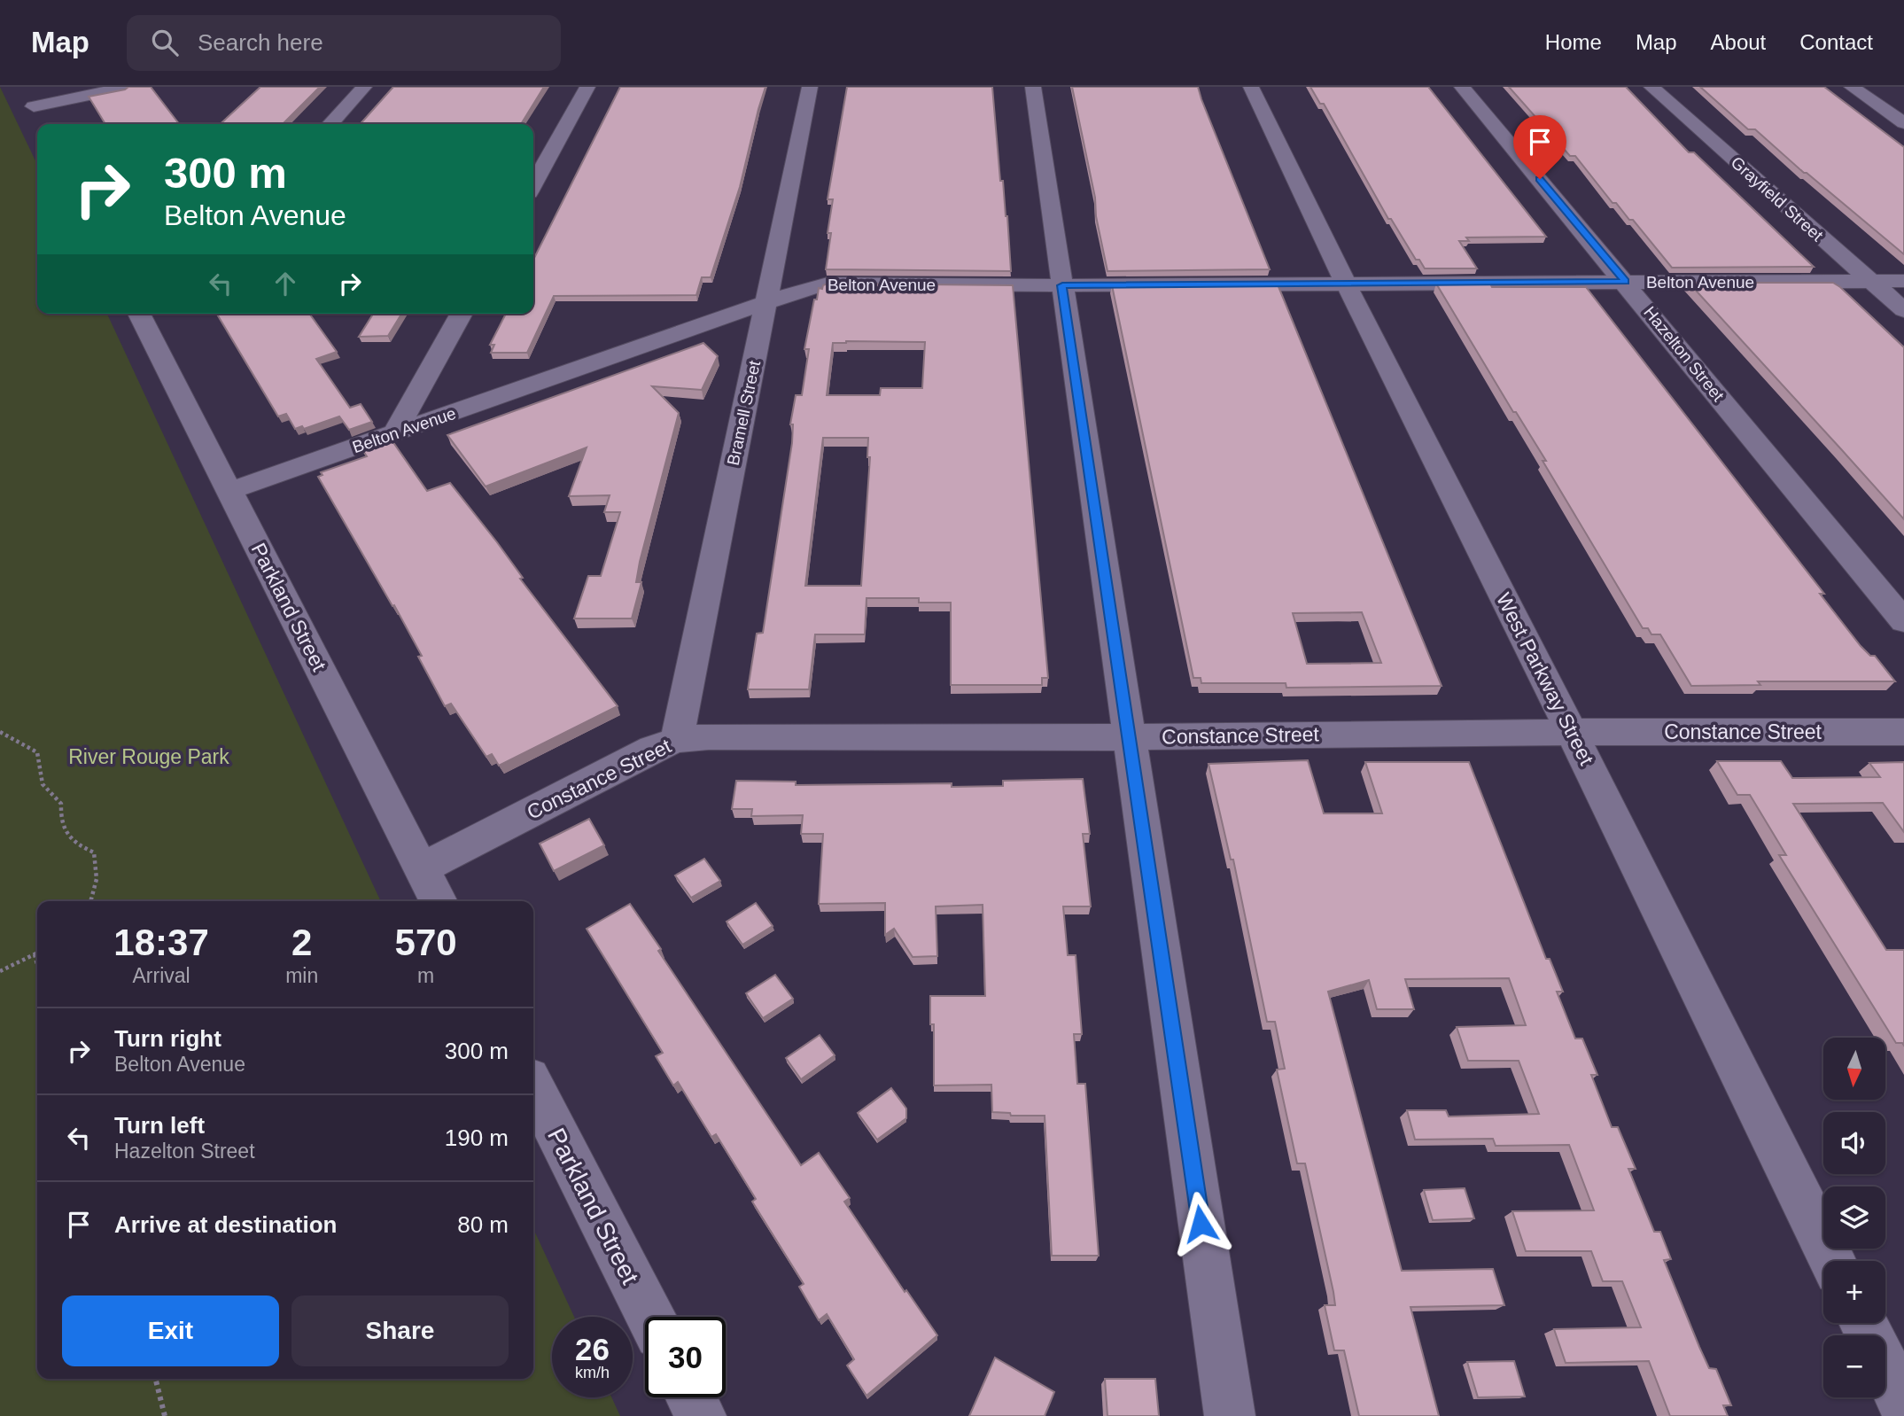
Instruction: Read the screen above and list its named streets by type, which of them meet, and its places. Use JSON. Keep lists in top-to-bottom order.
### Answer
{
  "streets": {
    "street": [
      "Grayfield Street",
      "Belton Avenue",
      "Hazelton Street",
      "Bramell Street",
      "Parkland Street",
      "West Parkway Street",
      "Constance Street"
    ]
  },
  "crossings": [
    ["Grayfield Street", "Belton Avenue"],
    ["Belton Avenue", "Hazelton Street"],
    ["Belton Avenue", "Bramell Street"],
    ["Belton Avenue", "Parkland Street"],
    ["Belton Avenue", "West Parkway Street"],
    ["Bramell Street", "Constance Street"],
    ["Parkland Street", "Constance Street"],
    ["West Parkway Street", "Constance Street"]
  ],
  "parks": ["River Rouge Park"],
  "north": "bottom",
  "page": {
    "header": "Map",
    "search": "Search here",
    "nav": [
      "Home",
      "Map",
      "About",
      "Contact"
    ],
    "turn": ["300 m", "Belton Avenue"],
    "eta": [
      "18:37",
      "Arrival",
      "2",
      "min",
      "570",
      "m"
    ],
    "list": [
      {
        "name": "Turn right",
        "note": "Belton Avenue",
        "value": "300 m"
      },
      {
        "name": "Turn left",
        "note": "Hazelton Street",
        "value": "190 m"
      },
      {
        "name": "Arrive at destination",
        "value": "80 m"
      }
    ],
    "map_buttons": ["+", "−"],
    "buttons": ["Exit", "Share"],
    "speed": "26 km/h",
    "limit": "30"
  }
}
